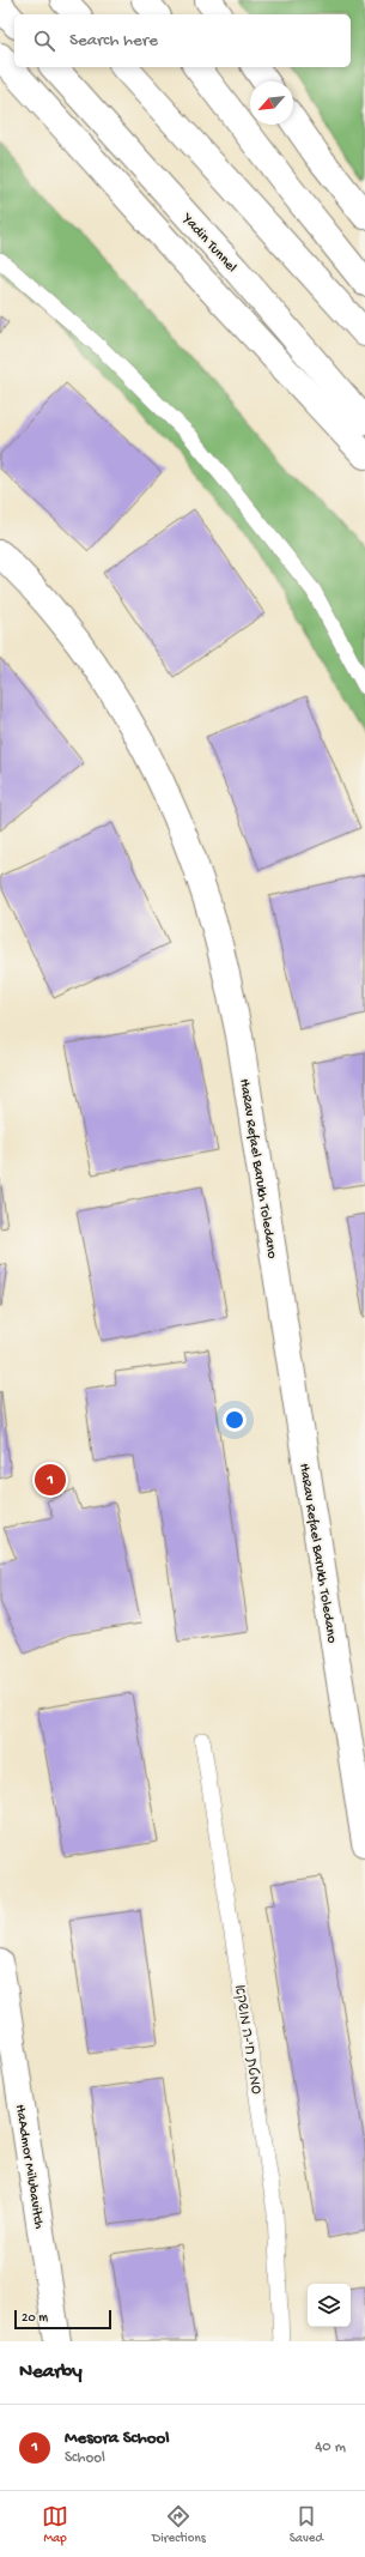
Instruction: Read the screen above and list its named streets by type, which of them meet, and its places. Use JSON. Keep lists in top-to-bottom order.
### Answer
{
  "streets": {
    "main road": ["Yadin Tunnel", "HaRav Refael Barukh Toledano", "HaAdmor Milubavitch"],
    "lane": ["סמטת חי-ה מושקא"]
  },
  "scale_bar": "20 m",
  "north": "bottom left",
  "page": {
    "search": "Search here",
    "pins": "1",
    "scale": "20 m",
    "heading": "Nearby",
    "list": [
      {
        "mark": "1",
        "name": "Mesora School",
        "note": "School",
        "value": "40 m"
      }
    ],
    "nav": ["Map", "Directions", "Saved"]
  }
}
